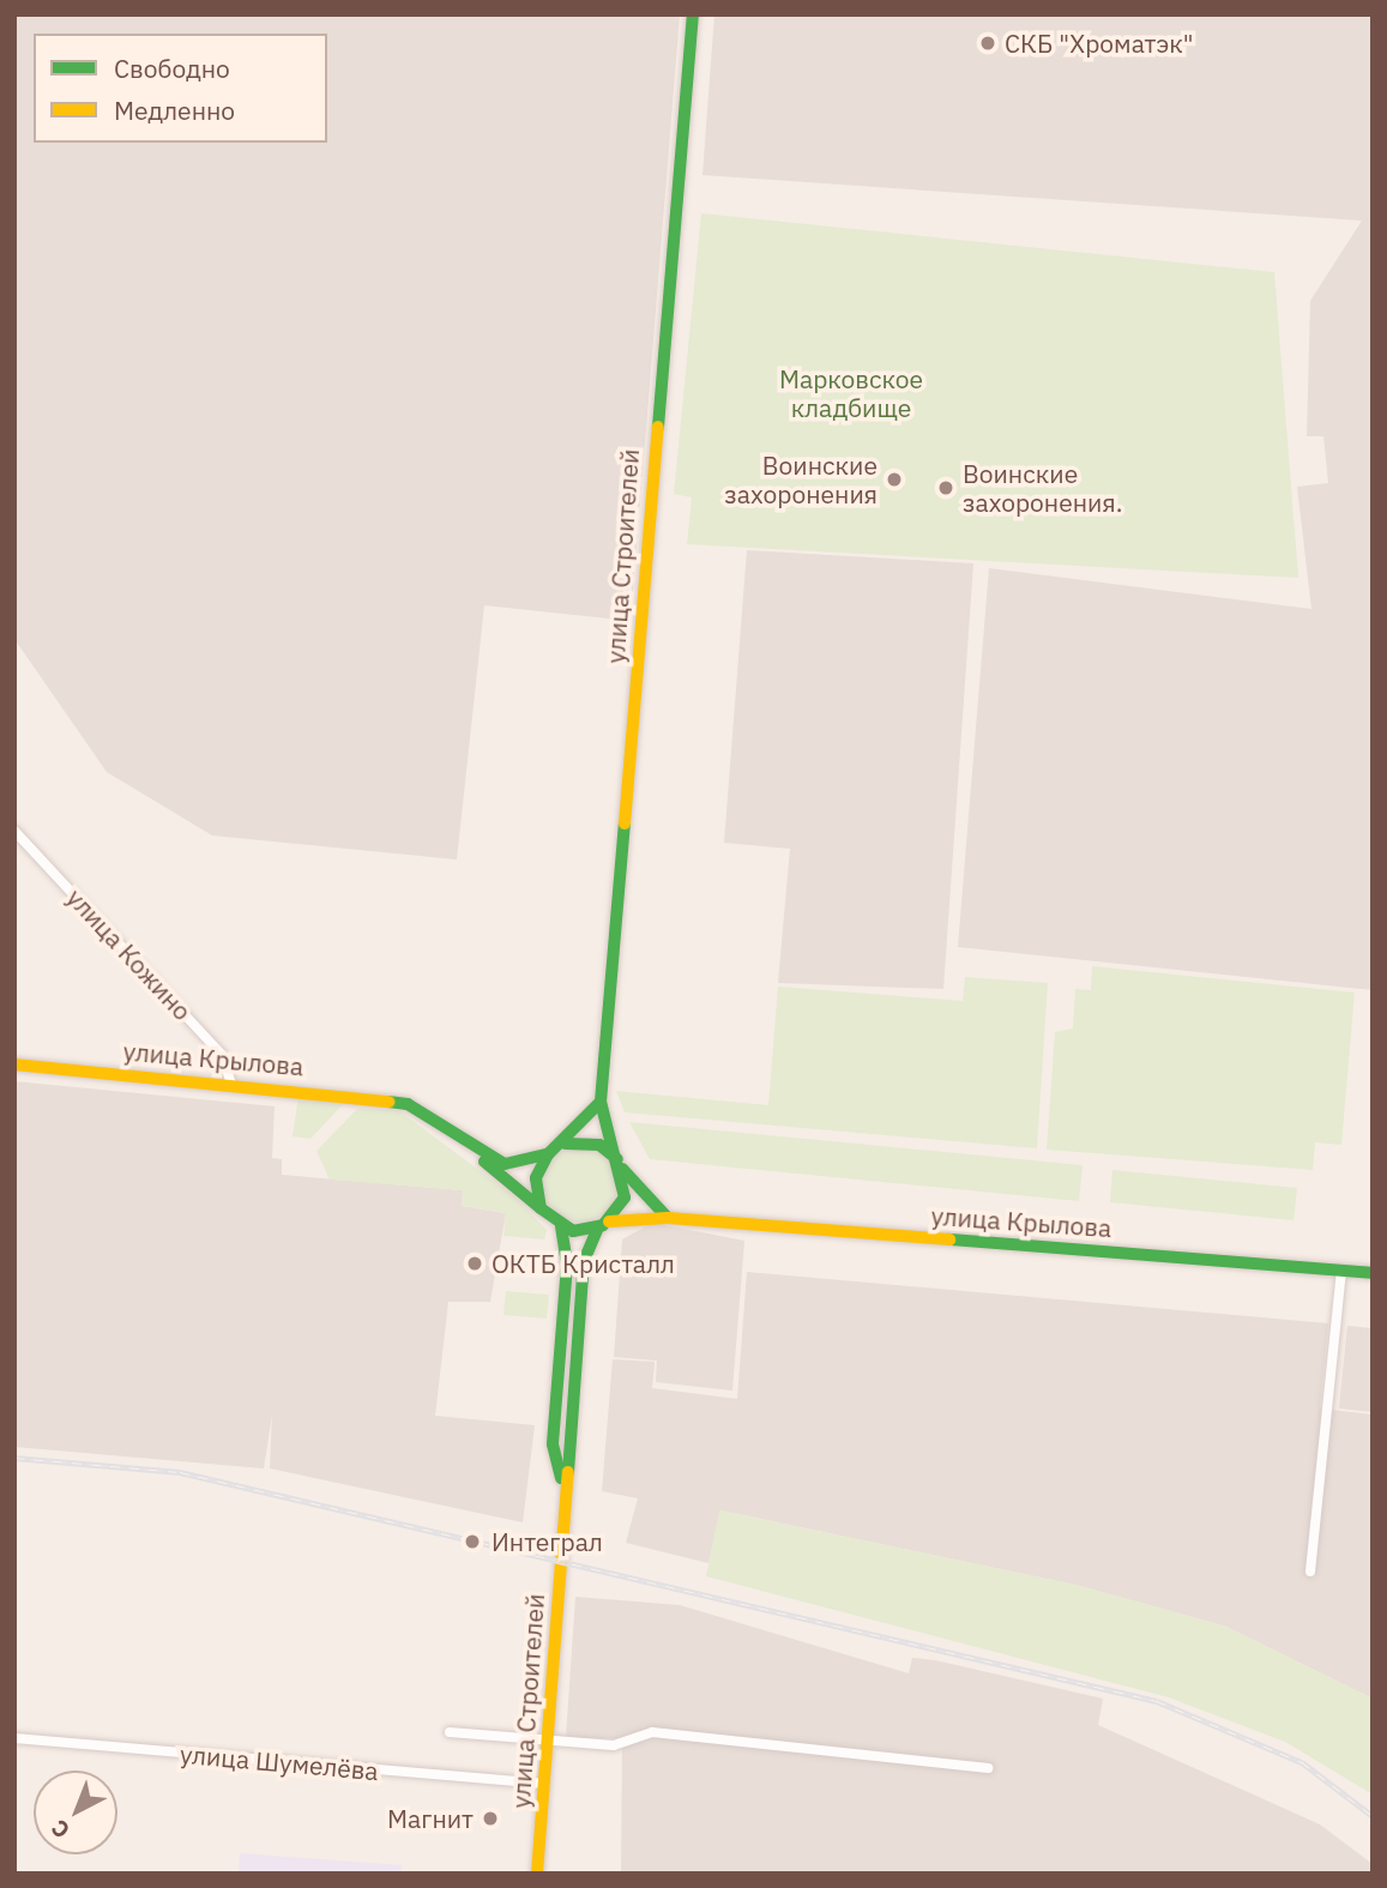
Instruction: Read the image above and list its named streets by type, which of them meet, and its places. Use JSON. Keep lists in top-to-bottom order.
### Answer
{
  "streets": {
    "main road": ["улица Строителей", "улица Крылова"],
    "street": ["улица Кожино", "улица Шумелёва"]
  },
  "crossings": [
    ["улица Строителей", "улица Крылова"],
    ["улица Строителей", "улица Шумелёва"],
    ["улица Кожино", "улица Крылова"]
  ],
  "parks": ["Марковское кладбище"],
  "places": [
    "СКБ \"Хроматэк\"",
    "Воинские захоронения",
    "Воинские захоронения.",
    "ОКТБ Кристалл",
    "Интеграл",
    "Магнит"
  ],
  "legend": ["Свободно", "Медленно"],
  "north": "bottom left"
}
